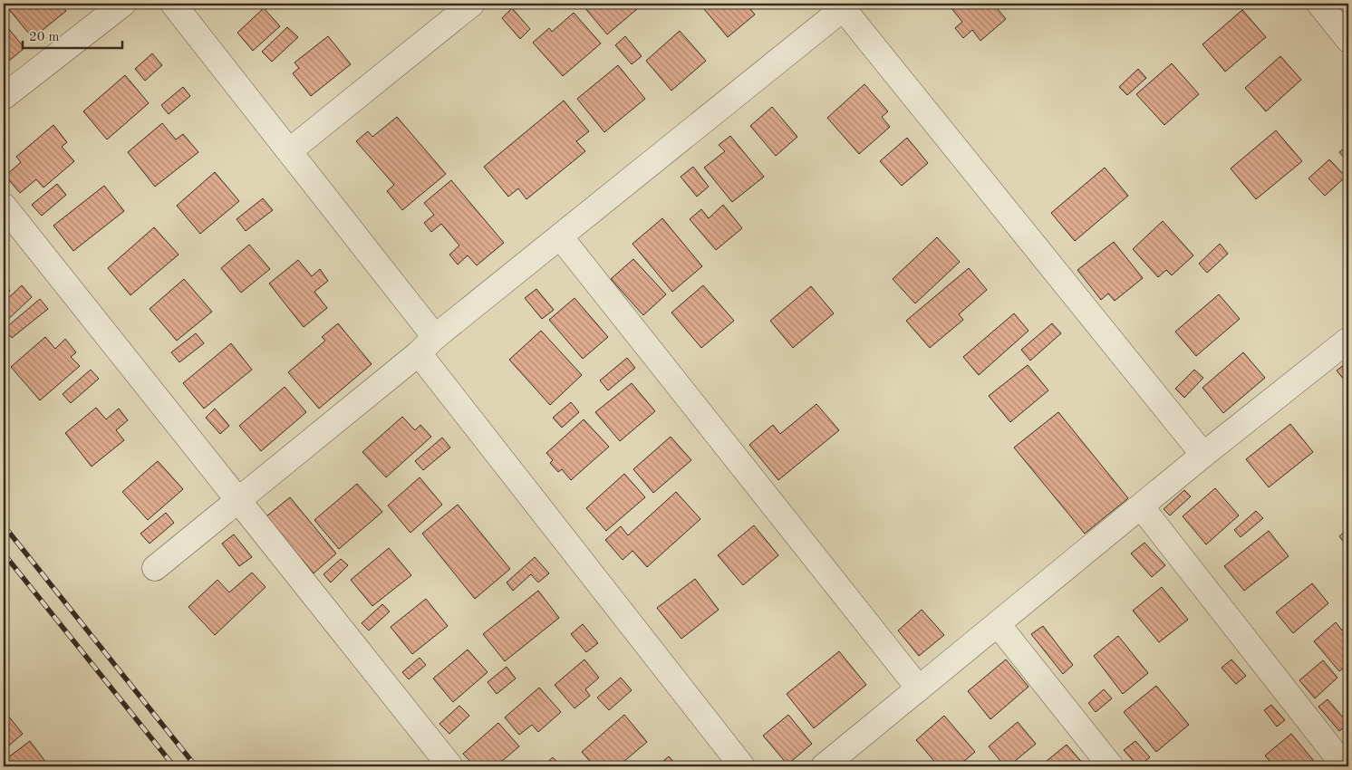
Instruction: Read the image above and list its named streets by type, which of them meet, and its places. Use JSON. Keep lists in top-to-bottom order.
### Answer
{
  "scale_bar": "20 m"
}
